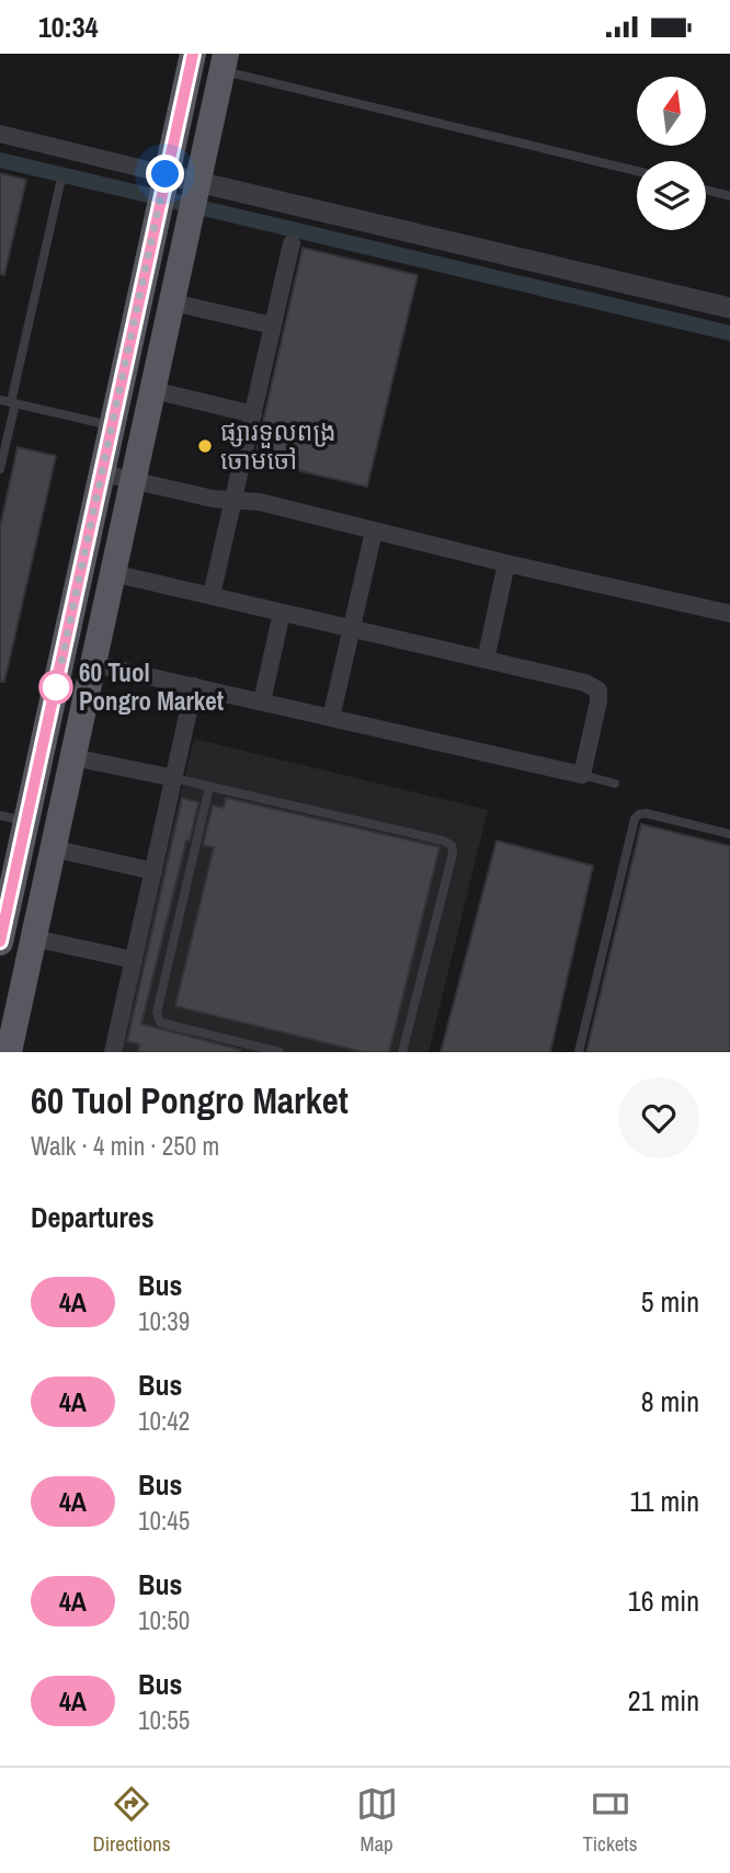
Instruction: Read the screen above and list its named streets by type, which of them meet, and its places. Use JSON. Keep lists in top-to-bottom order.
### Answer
{
  "places": ["ផ្សារទួលពង្រ ចោមចៅ", "60 Tuol Pongro Market"],
  "lines": ["bus line 4A"],
  "north": "top",
  "page": {
    "status": "10:34",
    "heading": [
      ["60 Tuol Pongro Market", "Walk · 4 min · 250 m"],
      "Departures"
    ],
    "list": [
      {
        "mark": "4A",
        "name": "Bus",
        "note": "10:39",
        "value": "5 min"
      },
      {
        "mark": "4A",
        "name": "Bus",
        "note": "10:42",
        "value": "8 min"
      },
      {
        "mark": "4A",
        "name": "Bus",
        "note": "10:45",
        "value": "11 min"
      },
      {
        "mark": "4A",
        "name": "Bus",
        "note": "10:50",
        "value": "16 min"
      },
      {
        "mark": "4A",
        "name": "Bus",
        "note": "10:55",
        "value": "21 min"
      }
    ],
    "tabs": ["Directions", "Map", "Tickets"]
  }
}
